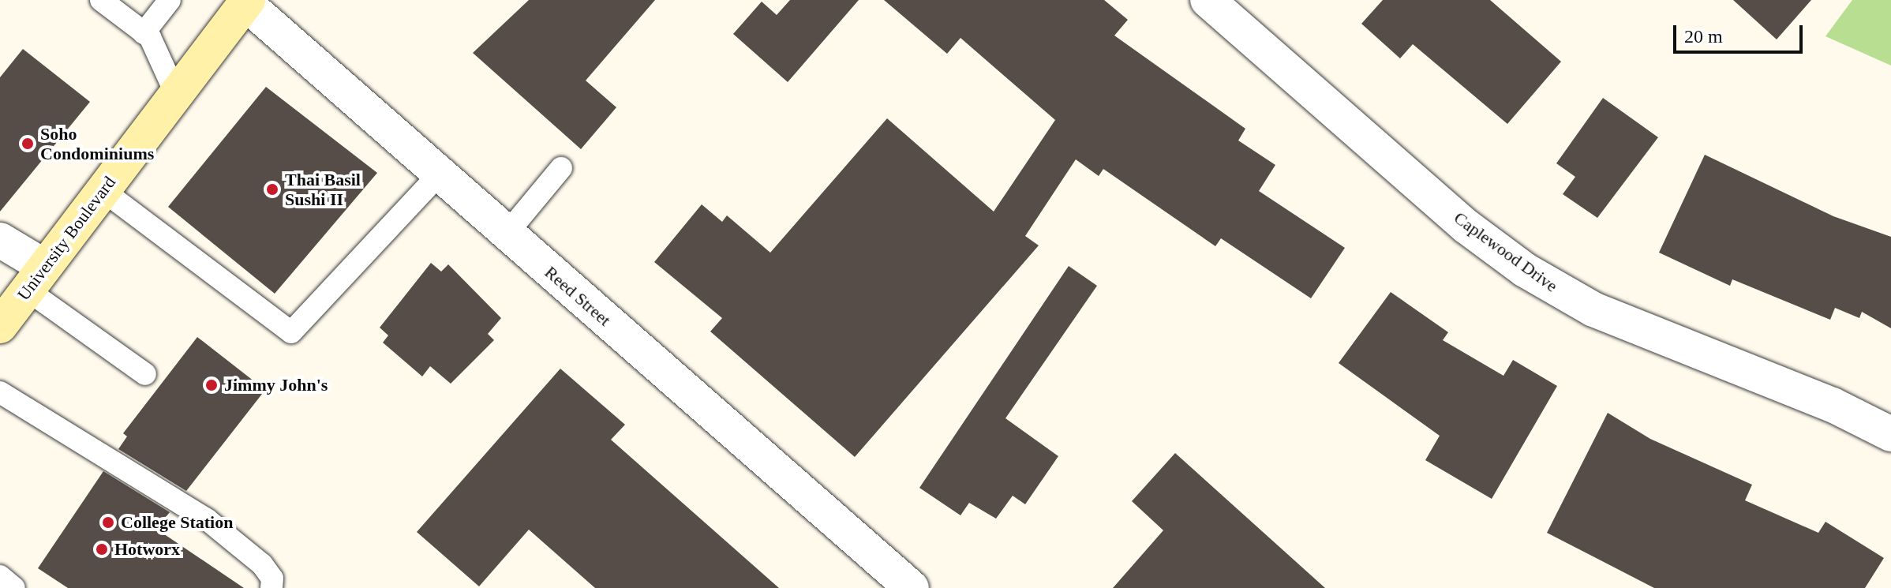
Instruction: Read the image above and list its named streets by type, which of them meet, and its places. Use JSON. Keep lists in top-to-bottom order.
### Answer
{
  "streets": {
    "main road": ["University Boulevard"],
    "street": ["Caplewood Drive", "Reed Street"]
  },
  "crossings": [
    ["University Boulevard", "Reed Street"]
  ],
  "places": [
    "Soho Condominiums",
    "Thai Basil Sushi II",
    "Jimmy John's",
    "College Station",
    "Hotworx"
  ],
  "scale_bar": "20 m"
}
